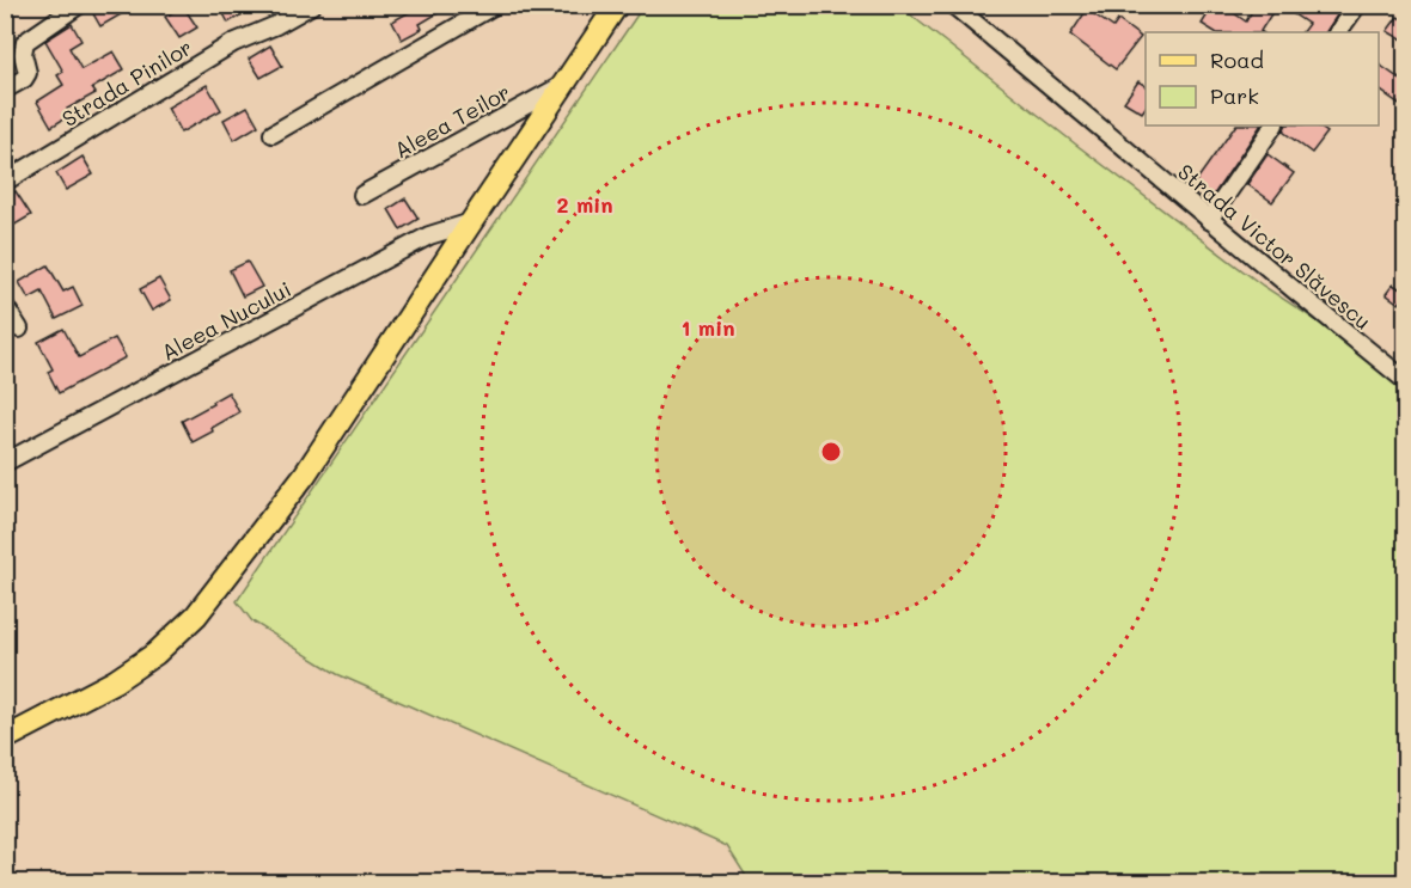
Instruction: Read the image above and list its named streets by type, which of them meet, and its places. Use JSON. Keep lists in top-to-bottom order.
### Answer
{
  "streets": {
    "street": [
      "Strada Pinilor",
      "Aleea Teilor",
      "Strada Victor Slăvescu",
      "Aleea Nucului"
    ]
  },
  "legend": ["Road", "Park"],
  "rings": ["2 min", "1 min"]
}
